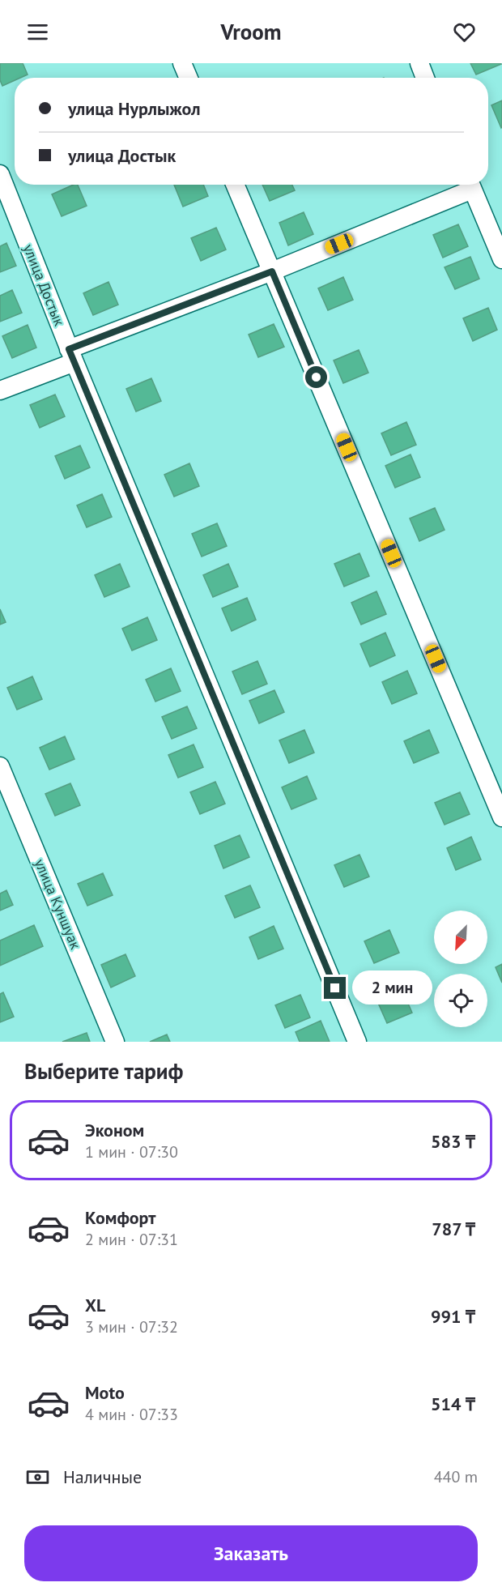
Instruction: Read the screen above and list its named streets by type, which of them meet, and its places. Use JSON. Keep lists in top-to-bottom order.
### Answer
{
  "streets": {
    "street": ["улица Достык", "улица Куншуак"]
  },
  "north": "bottom left",
  "page": {
    "header": "Vroom",
    "banner": ["улица Нурлыжол", "улица Достык"],
    "bubble": "2 мин",
    "heading": "Выберите тариф",
    "list": [
      {
        "name": "Эконом",
        "note": "1 мин · 07:30",
        "value": "583 ₸"
      },
      {
        "name": "Комфорт",
        "note": "2 мин · 07:31",
        "value": "787 ₸"
      },
      {
        "name": "XL",
        "note": "3 мин · 07:32",
        "value": "991 ₸"
      },
      {
        "name": "Moto",
        "note": "4 мин · 07:33",
        "value": "514 ₸"
      }
    ],
    "pay": ["Наличные", "440 m"],
    "buttons": "Заказать"
  }
}
